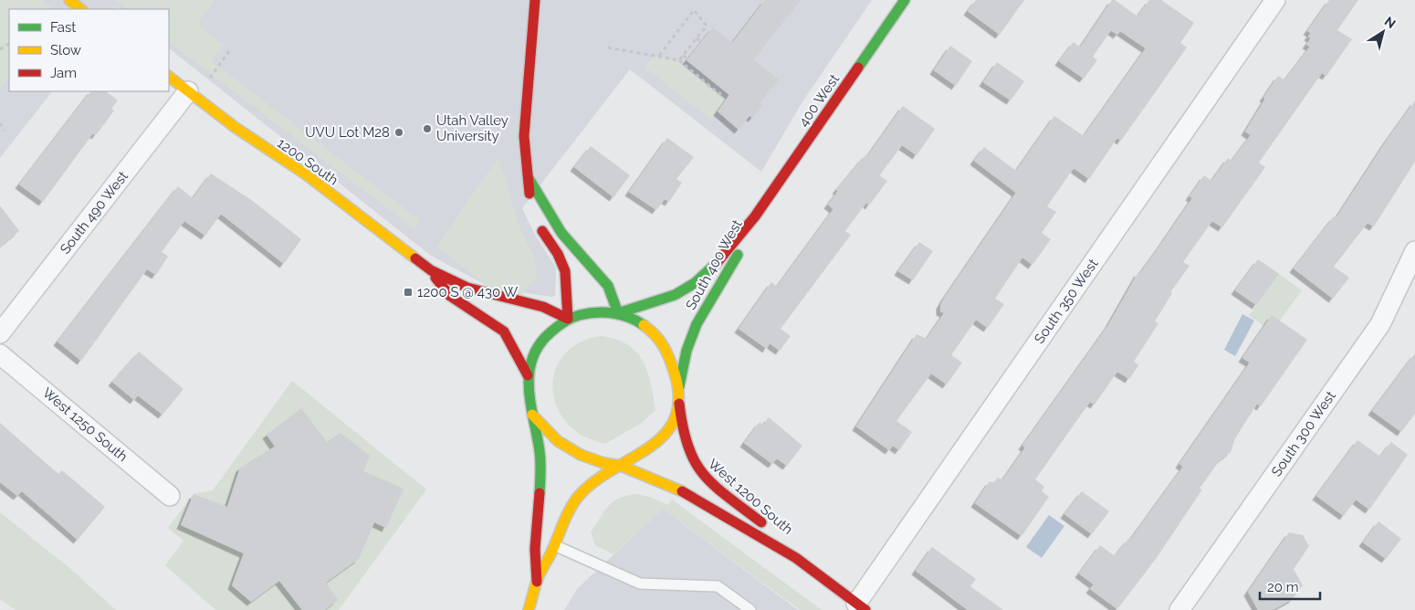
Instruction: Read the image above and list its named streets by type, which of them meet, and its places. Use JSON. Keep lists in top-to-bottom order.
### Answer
{
  "streets": {
    "street": [
      "400 West",
      "1200 South",
      "South 490 West",
      "South 400 West",
      "South 350 West",
      "West 1250 South",
      "South 300 West",
      "West 1200 South"
    ]
  },
  "crossings": [
    ["400 West", "South 400 West"],
    ["1200 South", "South 490 West"],
    ["1200 South", "South 400 West"],
    ["1200 South", "West 1200 South"],
    ["South 400 West", "West 1200 South"],
    ["South 350 West", "West 1200 South"]
  ],
  "places": {
    "other": ["Utah Valley University", "UVU Lot M28"],
    "transit": ["1200 S @ 430 W"]
  },
  "legend": ["Fast", "Slow", "Jam"],
  "scale_bar": "20 m",
  "north": "top right"
}
